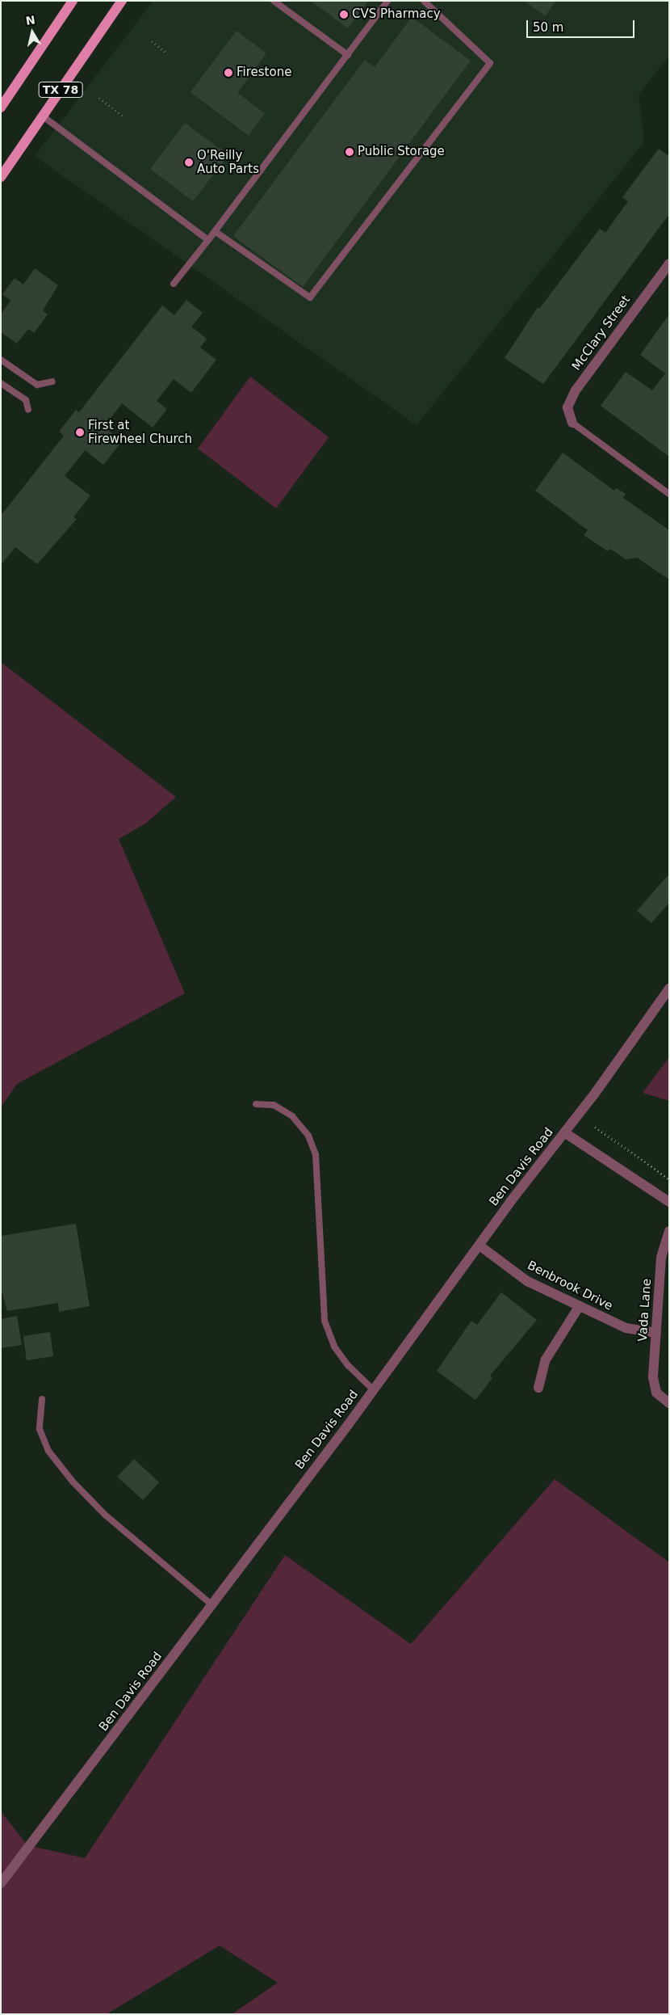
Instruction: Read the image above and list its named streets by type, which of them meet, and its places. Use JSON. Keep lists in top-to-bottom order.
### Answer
{
  "streets": {
    "main road": ["TX 78"],
    "street": [
      "McClary Street",
      "Ben Davis Road",
      "Benbrook Drive",
      "Vada Lane"
    ]
  },
  "crossings": [
    ["Ben Davis Road", "Benbrook Drive"],
    ["Benbrook Drive", "Vada Lane"]
  ],
  "places": [
    "CVS Pharmacy",
    "Firestone",
    "Public Storage",
    "O'Reilly Auto Parts",
    "First at Firewheel Church"
  ],
  "scale_bar": "50 m",
  "north": "top"
}
